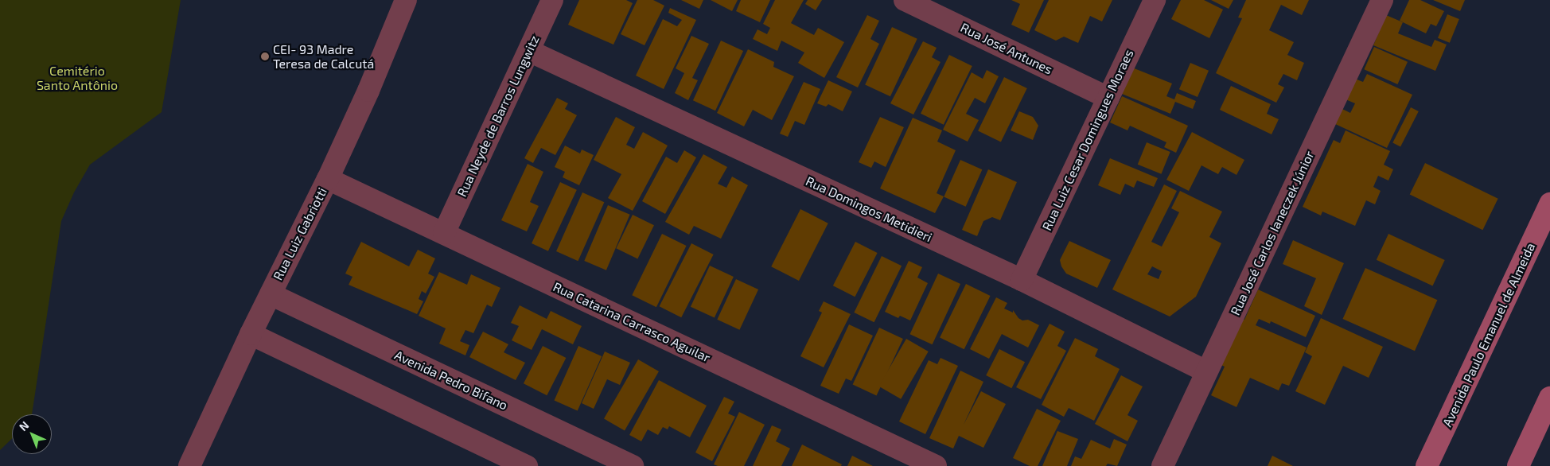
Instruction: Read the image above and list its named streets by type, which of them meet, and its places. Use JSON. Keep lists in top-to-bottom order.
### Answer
{
  "streets": {
    "main road": ["Avenida Paulo Emanuel de Almeida"],
    "street": [
      "Rua José Antunes",
      "Rua Neyde de Barros Lungwitz",
      "Rua Luiz Cesar Domingues Moraes",
      "Rua Domingos Metidieri",
      "Rua José Carlos Ianeczek Júnior",
      "Rua Luiz Gabriotti",
      "Rua Catarina Carrasco Aguilar",
      "Avenida Pedro Bifano"
    ]
  },
  "crossings": [
    ["Rua José Antunes", "Rua Luiz Cesar Domingues Moraes"],
    ["Rua Neyde de Barros Lungwitz", "Rua Domingos Metidieri"],
    ["Rua Neyde de Barros Lungwitz", "Rua Catarina Carrasco Aguilar"],
    ["Rua Luiz Cesar Domingues Moraes", "Rua Domingos Metidieri"],
    ["Rua Domingos Metidieri", "Rua José Carlos Ianeczek Júnior"],
    ["Rua Luiz Gabriotti", "Rua Catarina Carrasco Aguilar"],
    ["Rua Luiz Gabriotti", "Avenida Pedro Bifano"]
  ],
  "parks": ["Cemitério Santo Antônio"],
  "places": ["CEI- 93 Madre Teresa de Calcutá"],
  "north": "top left"
}
